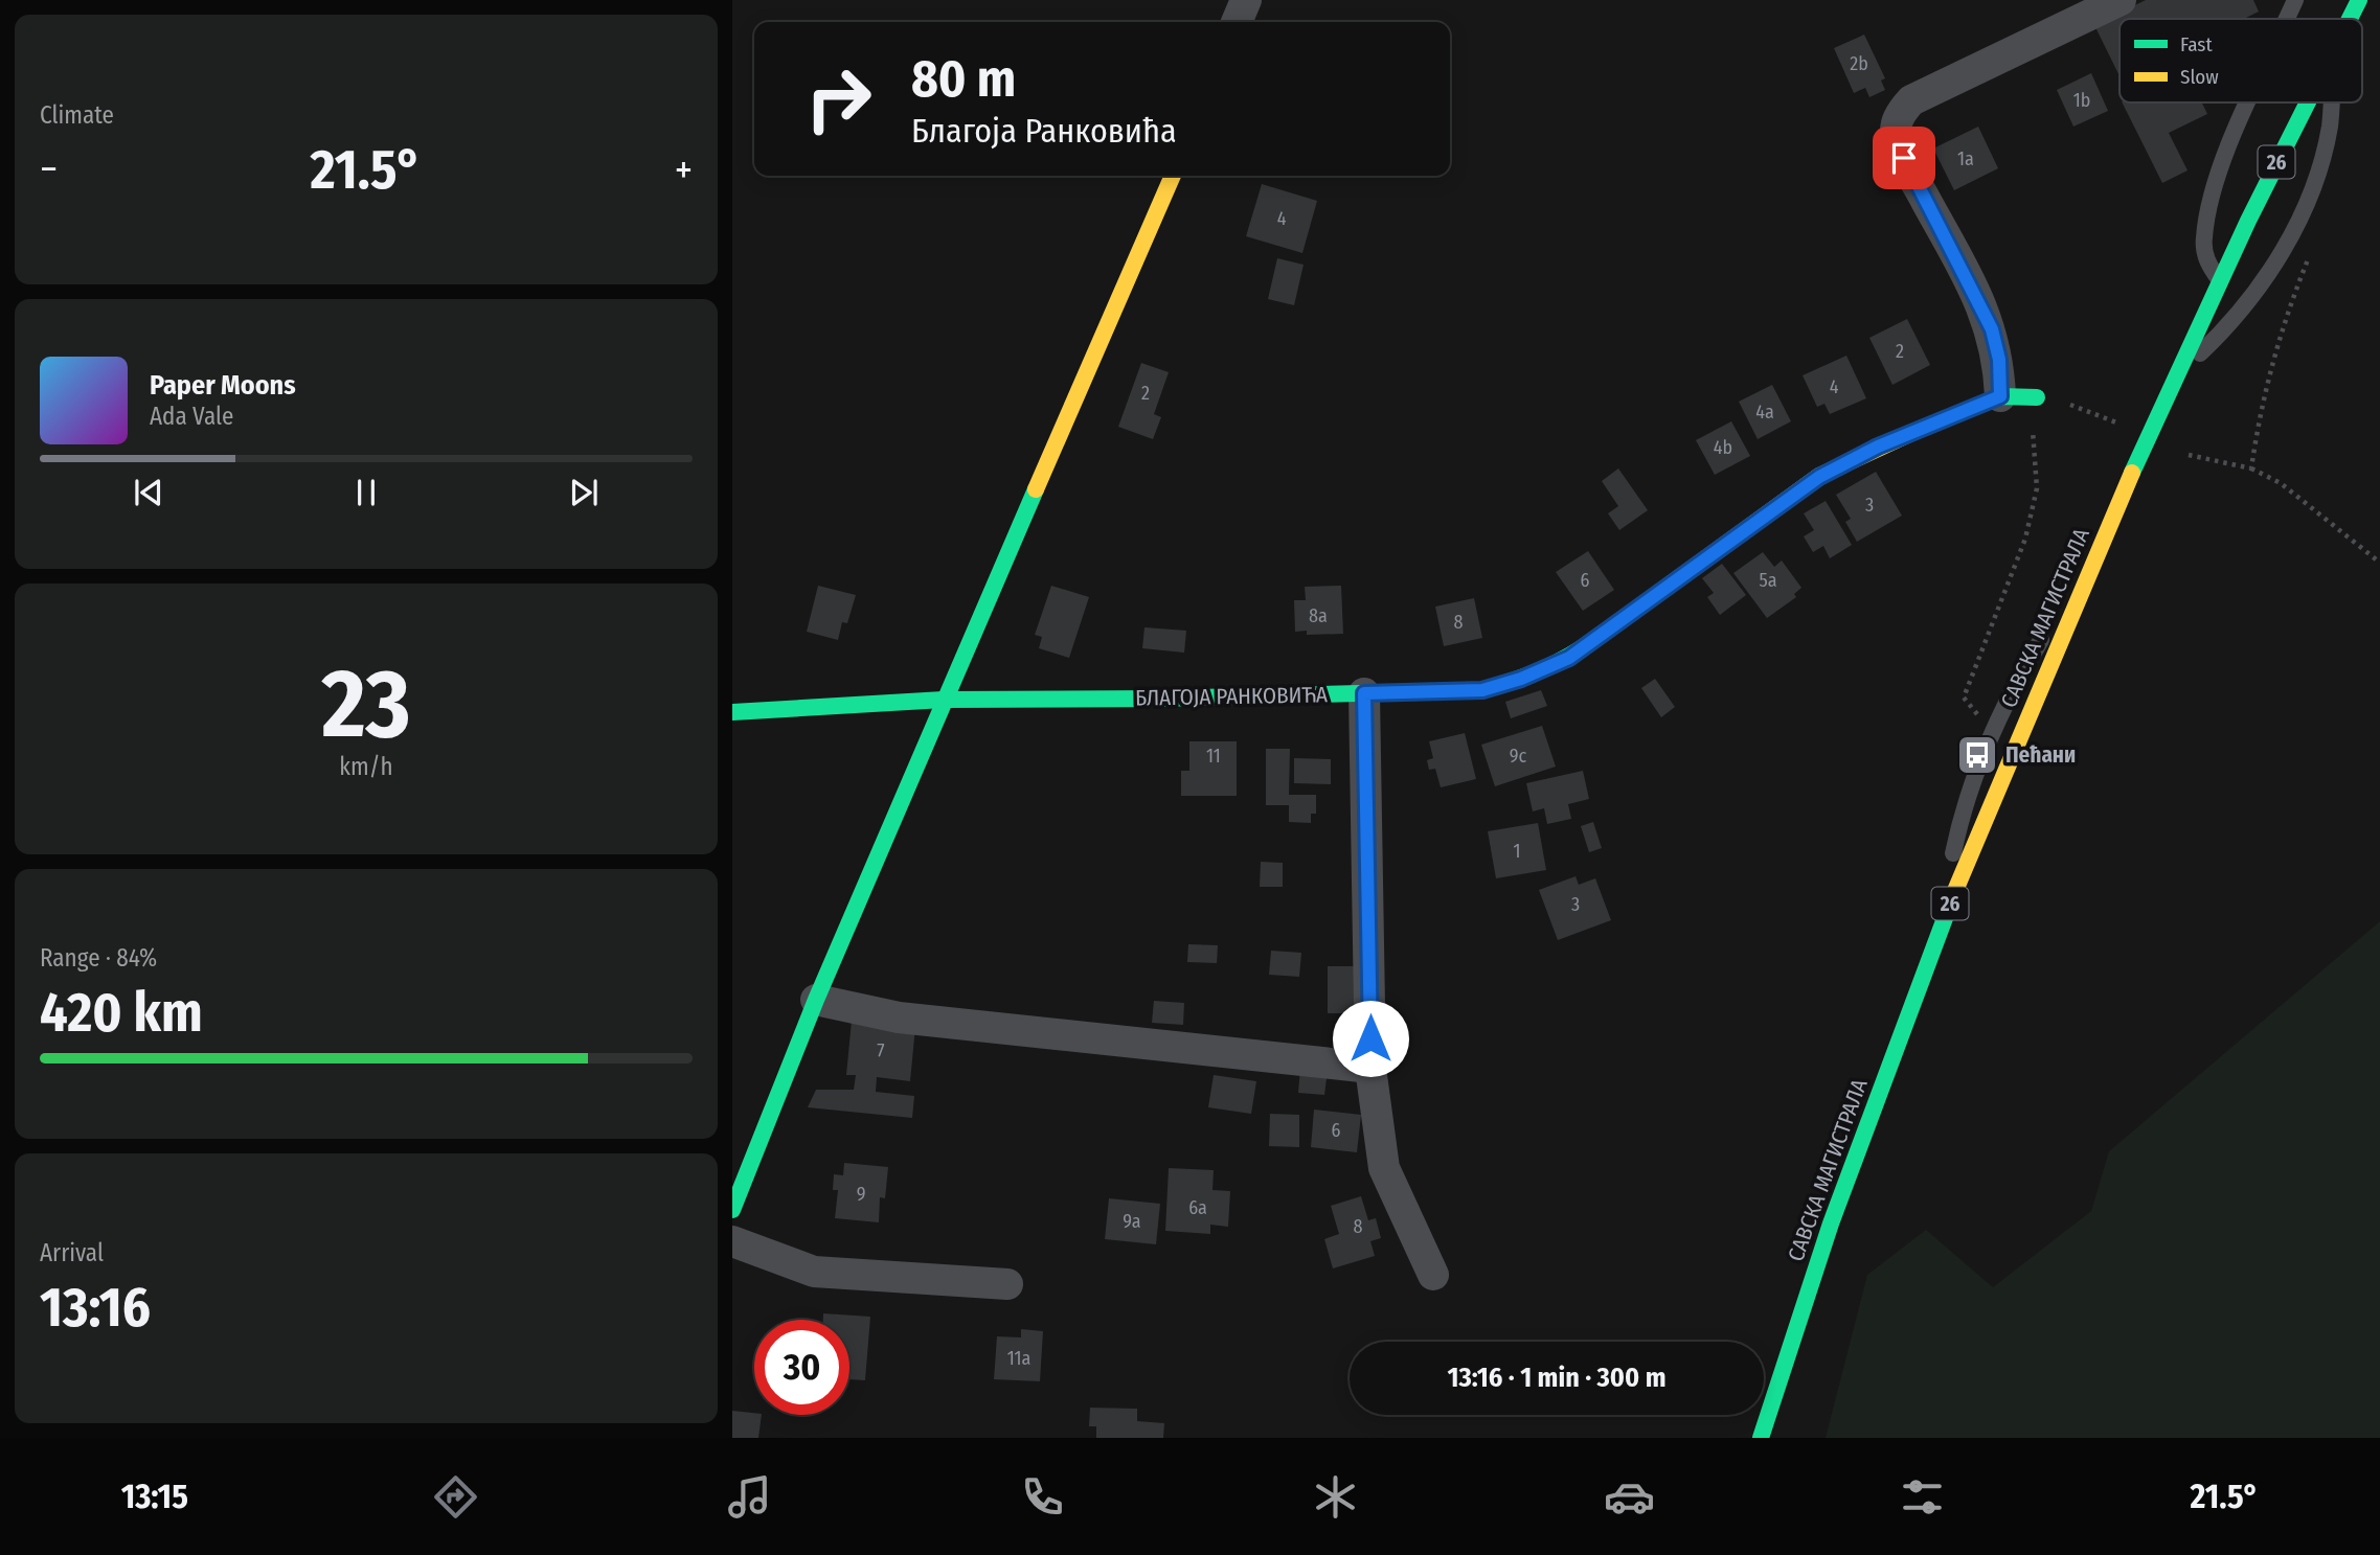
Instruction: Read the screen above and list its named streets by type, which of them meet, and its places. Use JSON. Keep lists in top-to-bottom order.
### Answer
{
  "streets": {
    "street": ["26", "САВСКА МАГИСТРАЛА", "БЛАГОЈА РАНКОВИЋА"]
  },
  "places": {
    "bus stop": ["Пећани"]
  },
  "house_numbers": [
    "2b",
    "1b",
    "1a",
    "4",
    "2",
    "4",
    "2",
    "4a",
    "4b",
    "3",
    "6",
    "5a",
    "8a",
    "8",
    "11",
    "9c",
    "1",
    "3",
    "7",
    "6",
    "9",
    "6a",
    "9a",
    "8",
    "11a"
  ],
  "legend": ["Fast", "Slow"],
  "page": {
    "tile": [
      "Climate",
      ["23", "km/h"],
      ["Range · 84%", "420 km"],
      ["Arrival", "13:16"]
    ],
    "turn": ["80 m", "Благоја Ранковића"],
    "heat": ["−", "21.5°", "+"],
    "song": ["Paper Moons", "Ada Vale"],
    "limit": "30",
    "trip": "13:16 · 1 min · 300 m",
    "tabs": ["13:15", "21.5°"]
  }
}
